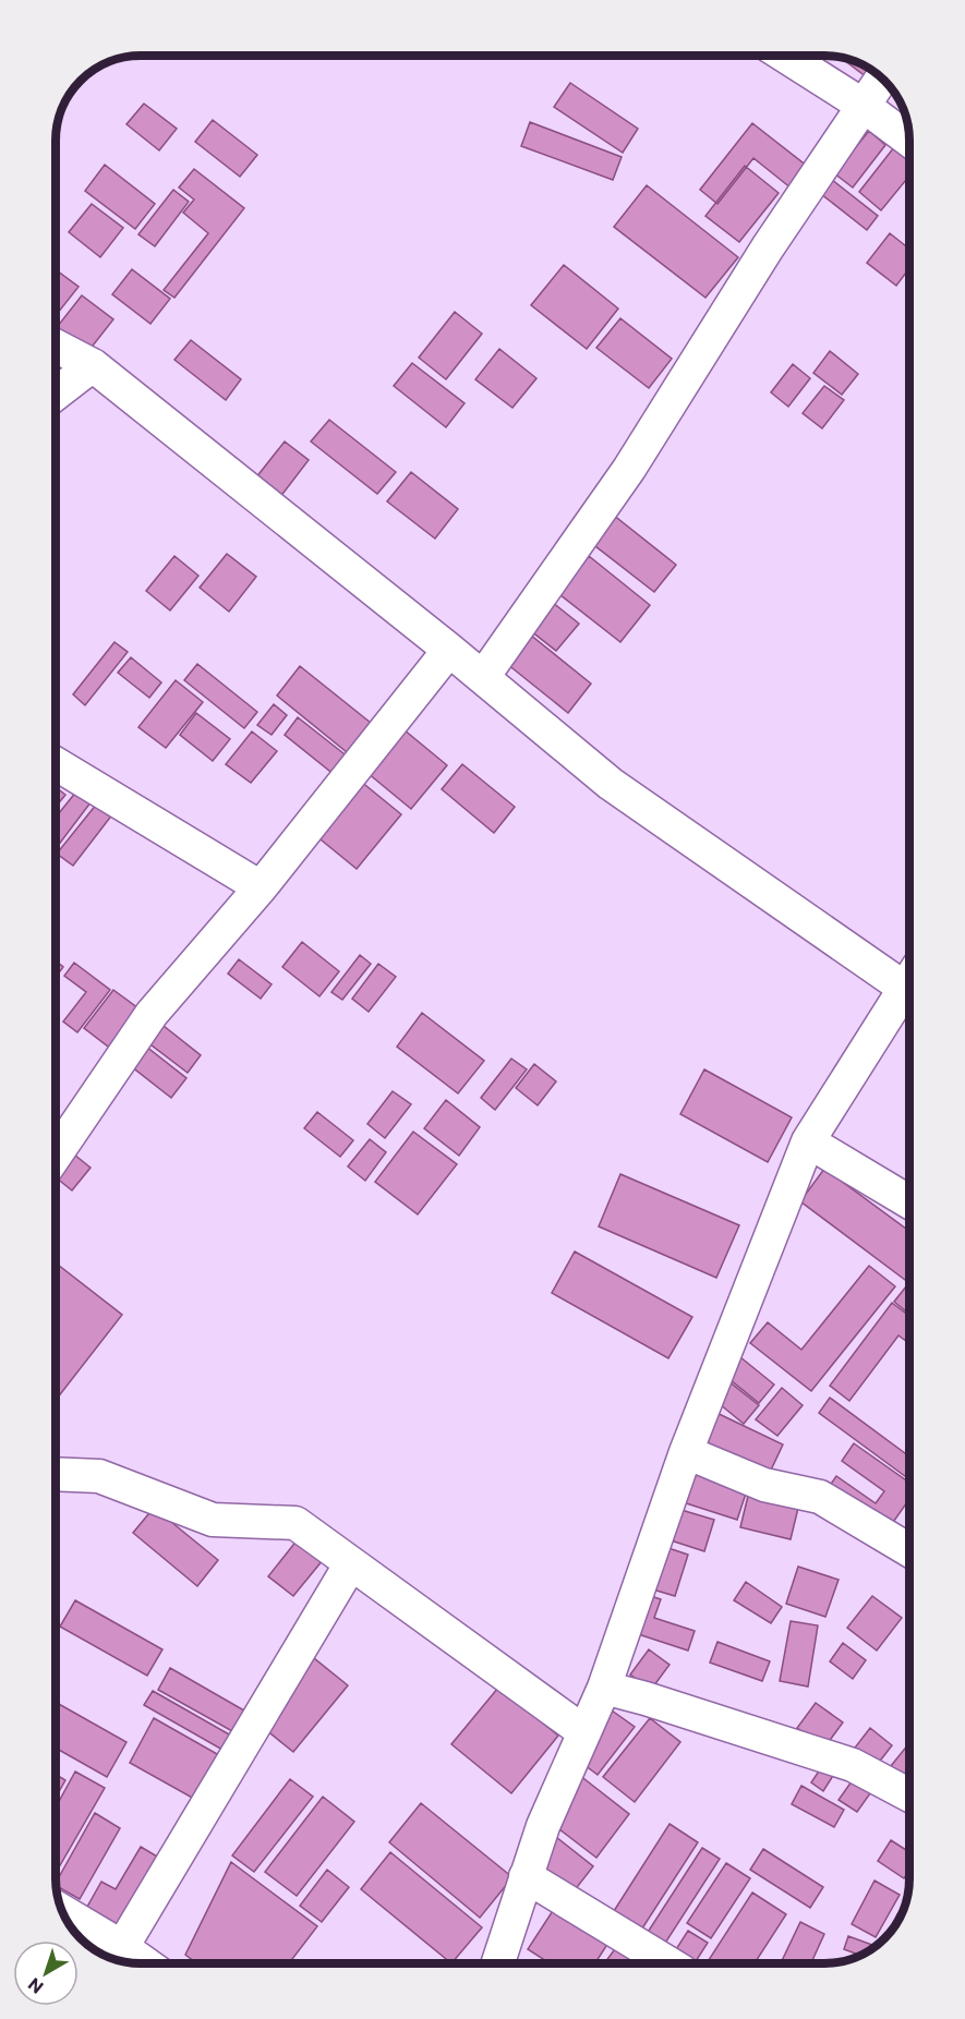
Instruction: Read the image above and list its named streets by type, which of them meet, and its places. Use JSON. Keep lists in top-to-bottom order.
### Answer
{
  "north": "bottom left"
}
